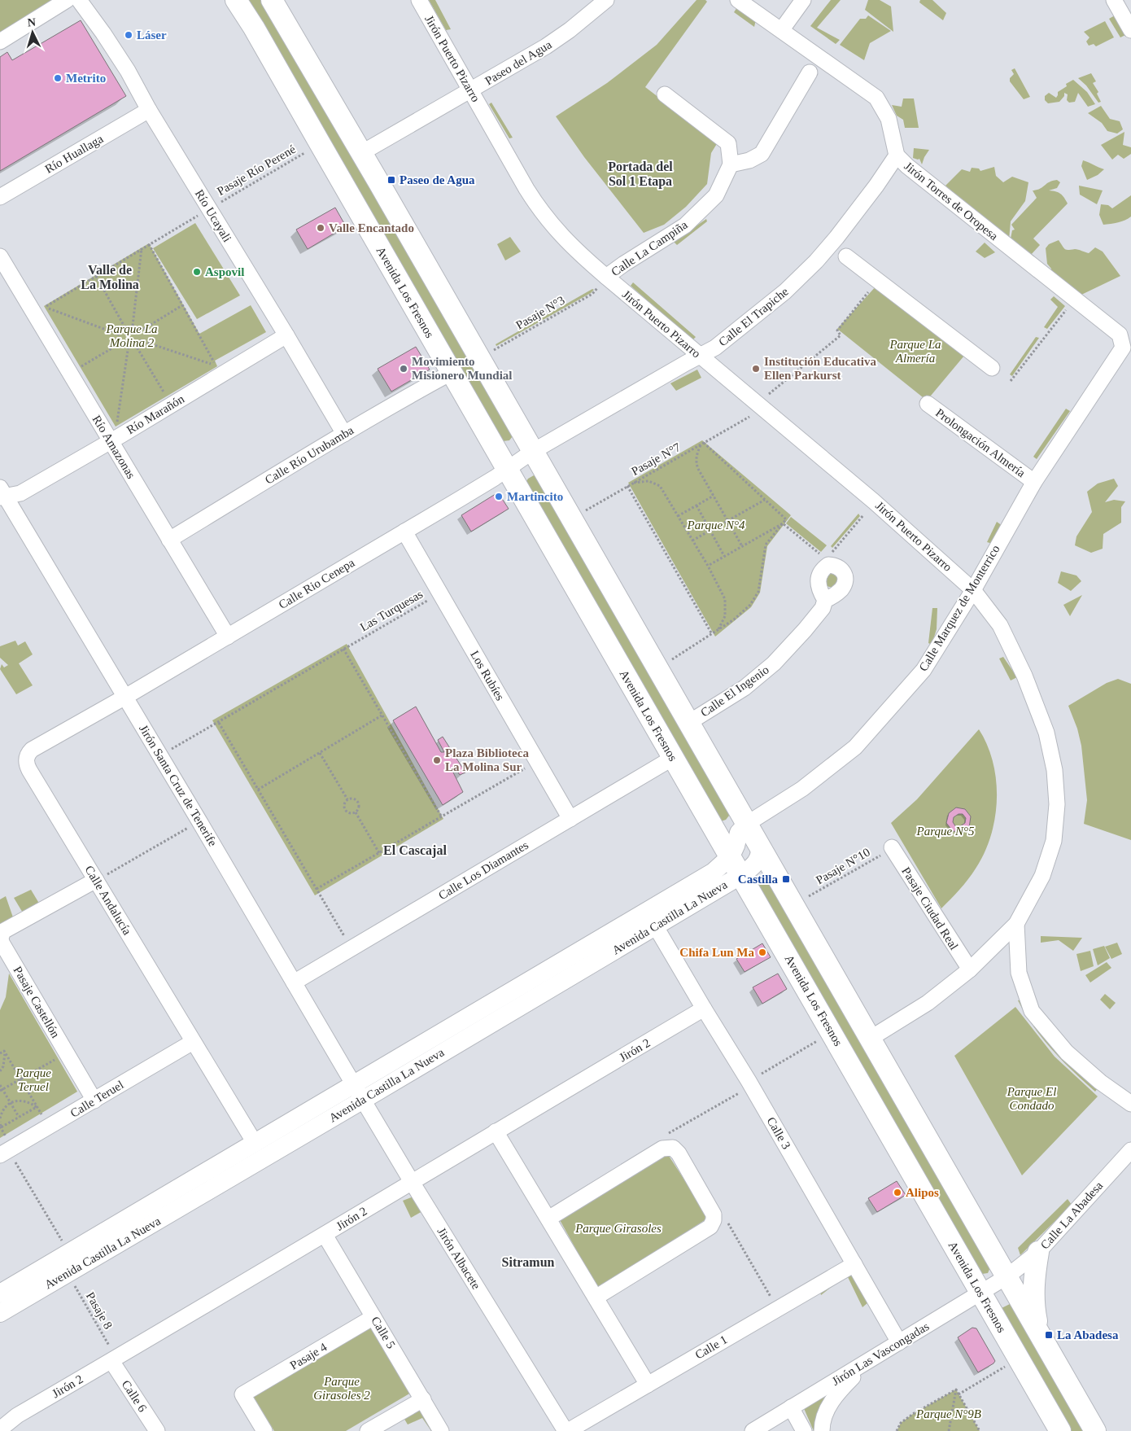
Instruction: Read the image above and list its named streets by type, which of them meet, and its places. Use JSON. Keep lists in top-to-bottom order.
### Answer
{
  "streets": {
    "main road": ["Avenida Los Fresnos"],
    "street": [
      "Jirón Puerto Pizarro",
      "Paseo del Agua",
      "Río Huallaga",
      "Jirón Torres de Oropesa",
      "Río Ucayali",
      "Calle La Campiña",
      "Calle El Trapiche",
      "Río Marañón",
      "Prolongación Almería",
      "Río Amazonas",
      "Calle Río Urubamba",
      "Calle Rio Cenepa",
      "Calle Marquez de Monterrico",
      "Los Rubíes",
      "Calle El Ingenio",
      "Jirón Santa Cruz de Tenerife",
      "Calle Los Diamantes",
      "Calle Andalucía",
      "Pasaje Ciudad Real",
      "Avenida Castilla La Nueva",
      "Pasaje Castellón",
      "Jirón 2",
      "Calle Teruel",
      "Calle 3",
      "Calle La Abadesa",
      "Jirón Albacete",
      "Calle 5",
      "Calle 1",
      "Jirón Las Vascongadas",
      "Pasaje 4",
      "Calle 6"
    ],
    "path": [
      "Pasaje Río Perené",
      "Pasaje N°3",
      "Pasaje N°7",
      "Las Turquesas",
      "Pasaje N°10",
      "Pasaje 8"
    ]
  },
  "crossings": [
    ["Jirón Puerto Pizarro", "Paseo del Agua"],
    ["Jirón Puerto Pizarro", "Calle La Campiña"],
    ["Jirón Puerto Pizarro", "Pasaje N°3"],
    ["Jirón Puerto Pizarro", "Calle El Trapiche"],
    ["Jirón Puerto Pizarro", "Calle Marquez de Monterrico"],
    ["Río Huallaga", "Río Ucayali"],
    ["Pasaje Río Perené", "Río Ucayali"],
    ["Pasaje Río Perené", "Avenida Los Fresnos"],
    ["Jirón Torres de Oropesa", "Calle El Trapiche"],
    ["Jirón Torres de Oropesa", "Calle Marquez de Monterrico"],
    ["Río Ucayali", "Río Marañón"],
    ["Río Ucayali", "Calle Río Urubamba"],
    ["Calle La Campiña", "Pasaje N°3"],
    ["Avenida Los Fresnos", "Calle El Trapiche"],
    ["Avenida Los Fresnos", "Calle Río Urubamba"],
    ["Avenida Los Fresnos", "Calle Rio Cenepa"],
    ["Avenida Los Fresnos", "Calle Los Diamantes"],
    ["Avenida Los Fresnos", "Avenida Castilla La Nueva"],
    ["Avenida Los Fresnos", "Jirón Las Vascongadas"],
    ["Calle El Trapiche", "Calle Rio Cenepa"],
    ["Río Marañón", "Río Amazonas"],
    ["Río Marañón", "Jirón Santa Cruz de Tenerife"],
    ["Prolongación Almería", "Calle Marquez de Monterrico"],
    ["Río Amazonas", "Calle Río Urubamba"],
    ["Río Amazonas", "Calle Rio Cenepa"],
    ["Calle Rio Cenepa", "Los Rubíes"],
    ["Calle Rio Cenepa", "Jirón Santa Cruz de Tenerife"],
    ["Calle Rio Cenepa", "Calle Andalucía"],
    ["Calle Marquez de Monterrico", "Avenida Castilla La Nueva"],
    ["Las Turquesas", "Los Rubíes"],
    ["Los Rubíes", "Calle Los Diamantes"],
    ["Jirón Santa Cruz de Tenerife", "Calle Los Diamantes"],
    ["Jirón Santa Cruz de Tenerife", "Calle Andalucía"],
    ["Jirón Santa Cruz de Tenerife", "Avenida Castilla La Nueva"],
    ["Jirón Santa Cruz de Tenerife", "Jirón Albacete"],
    ["Pasaje N°10", "Pasaje Ciudad Real"],
    ["Calle Andalucía", "Avenida Castilla La Nueva"],
    ["Calle Andalucía", "Pasaje Castellón"],
    ["Calle Andalucía", "Calle Teruel"],
    ["Avenida Castilla La Nueva", "Calle 3"],
    ["Avenida Castilla La Nueva", "Jirón Albacete"],
    ["Avenida Castilla La Nueva", "Pasaje 8"],
    ["Pasaje Castellón", "Calle Teruel"],
    ["Jirón 2", "Calle 3"],
    ["Jirón 2", "Jirón Albacete"],
    ["Jirón 2", "Pasaje 8"],
    ["Jirón 2", "Calle 5"],
    ["Jirón 2", "Calle 6"],
    ["Calle Teruel", "Pasaje 8"],
    ["Calle 3", "Calle 1"],
    ["Calle 3", "Jirón Las Vascongadas"],
    ["Calle La Abadesa", "Jirón Las Vascongadas"],
    ["Jirón Albacete", "Calle 1"],
    ["Pasaje 8", "Calle 6"],
    ["Calle 5", "Pasaje 4"]
  ],
  "districts": [
    "Portada del Sol 1 Etapa",
    "Valle de La Molina",
    "El Cascajal",
    "Sitramun"
  ],
  "parks": [
    "Parque La Molina 2",
    "Parque La Almería",
    "Parque N°4",
    "Parque N°5",
    "Parque Teruel",
    "Parque El Condado",
    "Parque Girasoles",
    "Parque Girasoles 2",
    "Parque N°9B"
  ],
  "places": {
    "other": [
      "Láser",
      "Metrito",
      "Valle Encantado",
      "Aspovil",
      "Movimiento Misionero Mundial",
      "Institución Educativa Ellen Parkurst",
      "Martincito",
      "Plaza Biblioteca La Molina Sur",
      "Chifa Lun Ma",
      "Alipos"
    ],
    "transit": ["Paseo de Agua", "Castilla", "La Abadesa"]
  },
  "north": "top"
}
